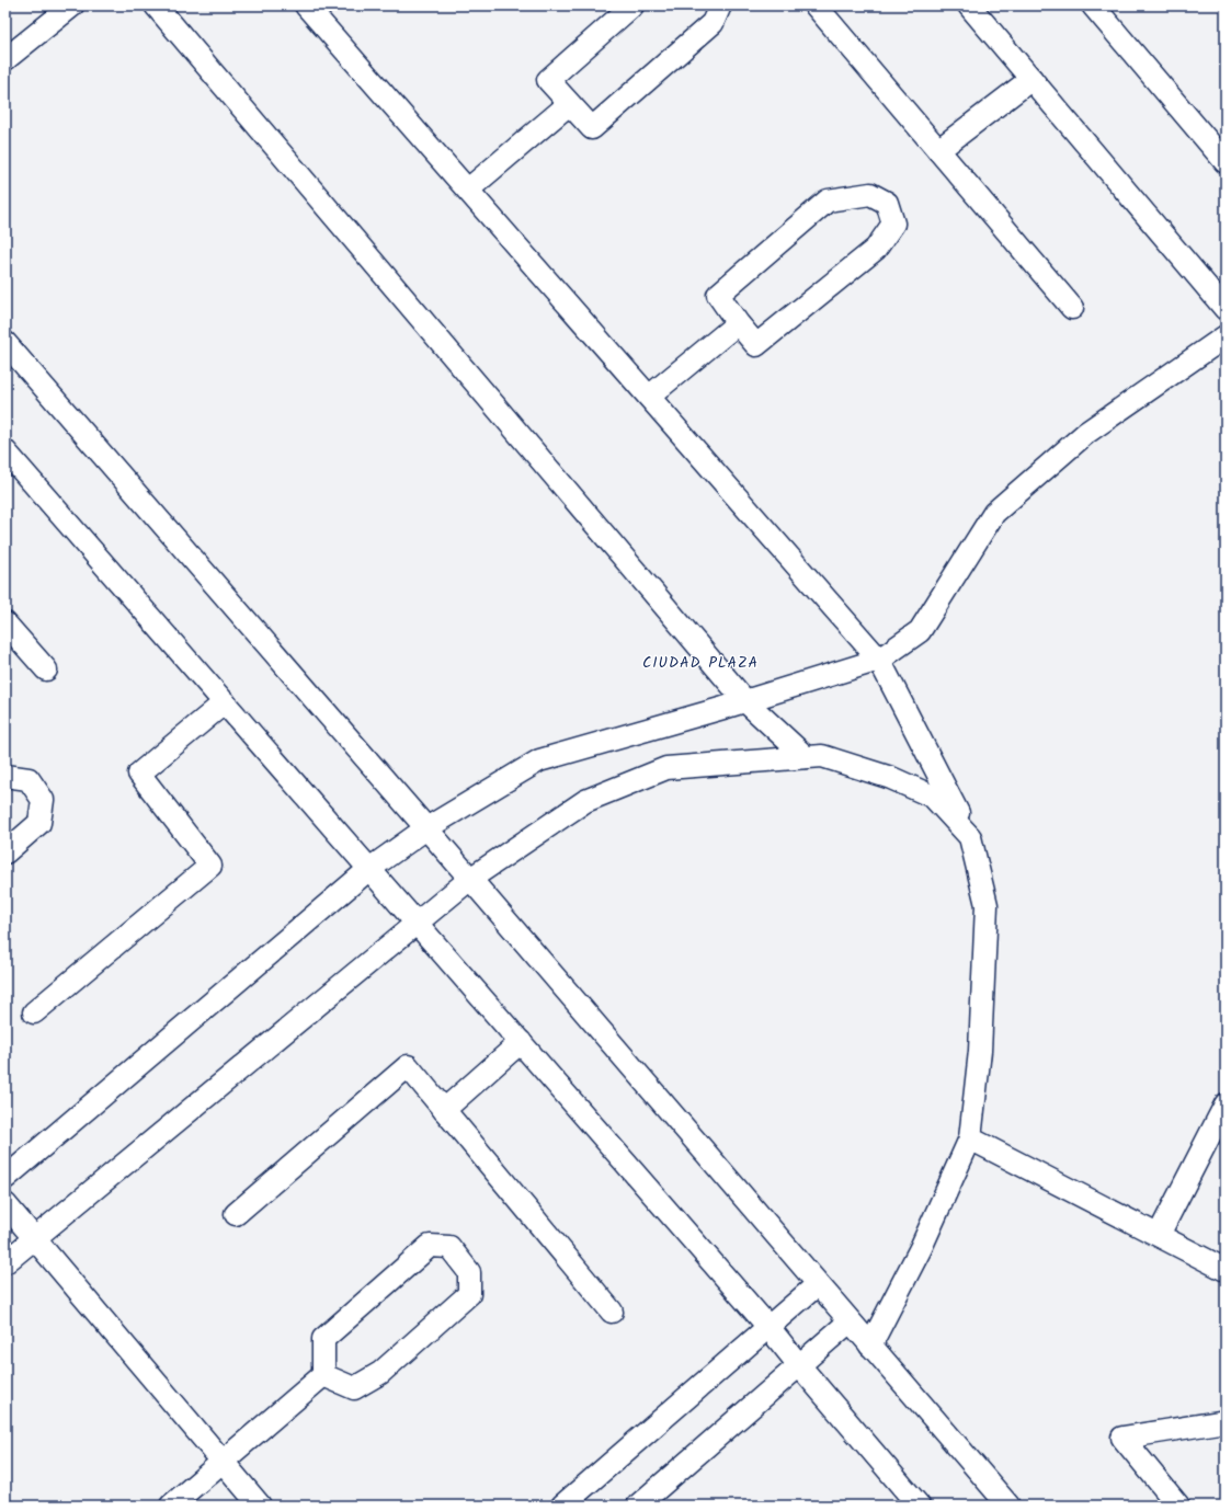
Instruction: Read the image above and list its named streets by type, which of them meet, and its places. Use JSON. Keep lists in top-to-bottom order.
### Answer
{
  "districts": ["CIUDAD PLAZA"]
}
